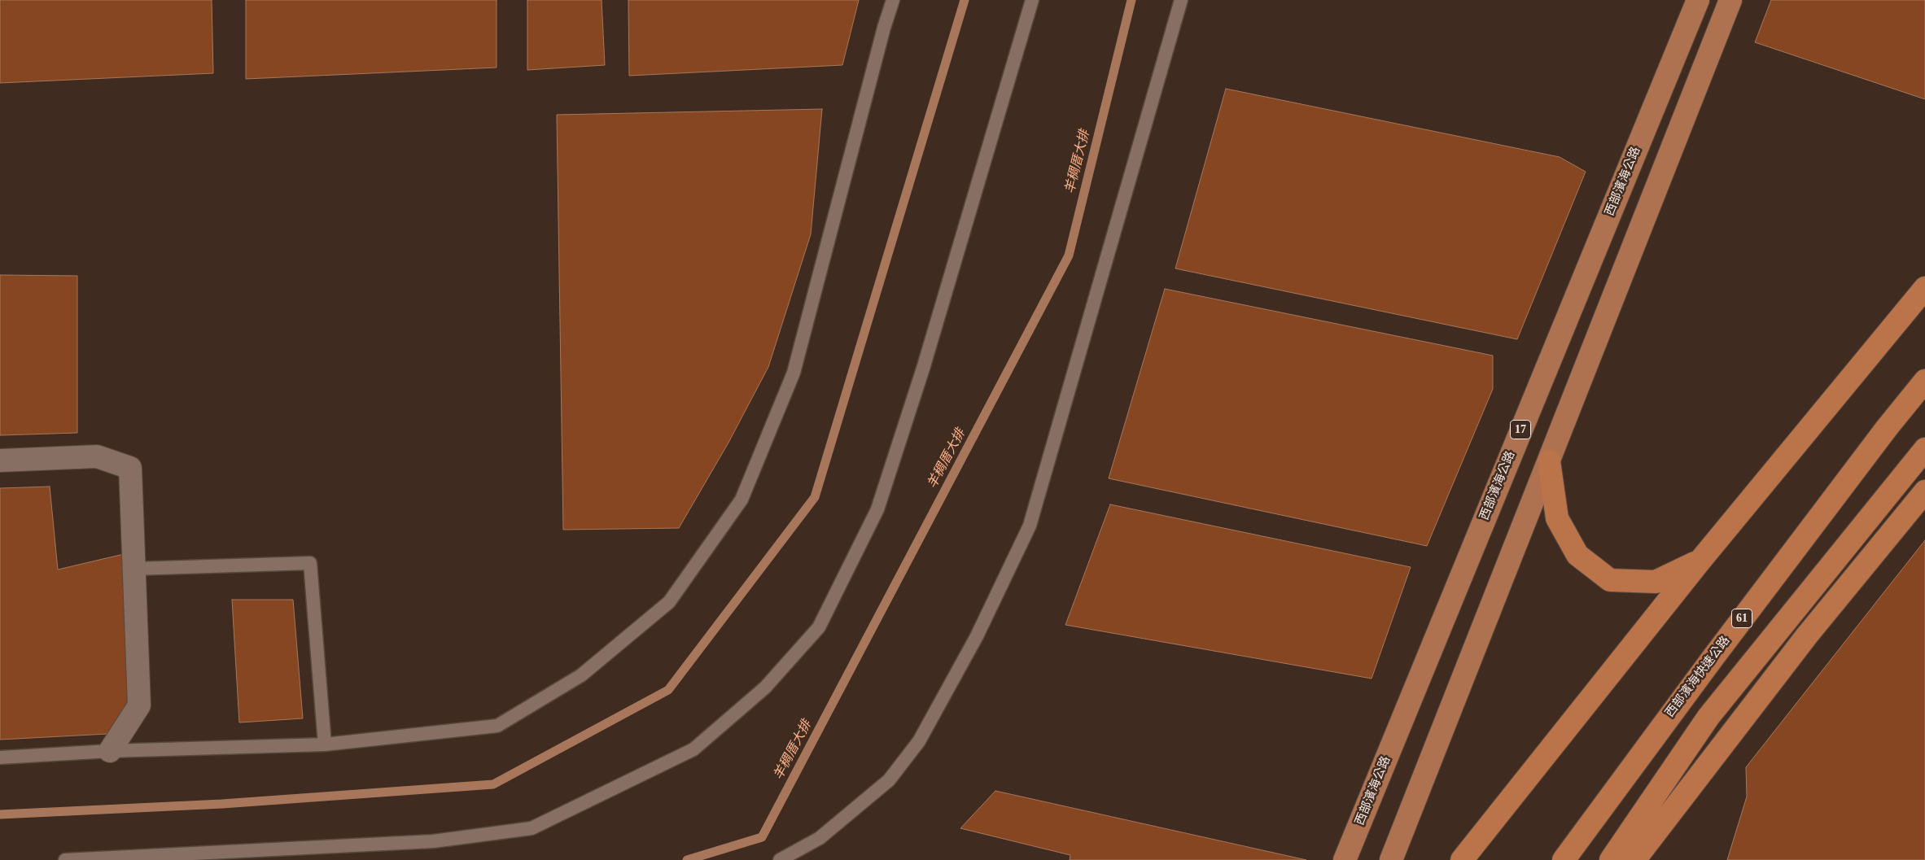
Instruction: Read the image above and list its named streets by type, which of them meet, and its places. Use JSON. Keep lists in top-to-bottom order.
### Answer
{
  "streets": {
    "highway": ["61", "西部濱海快速公路"],
    "main road": ["西部濱海公路", "17"]
  },
  "water": ["羊稠厝大排"]
}
